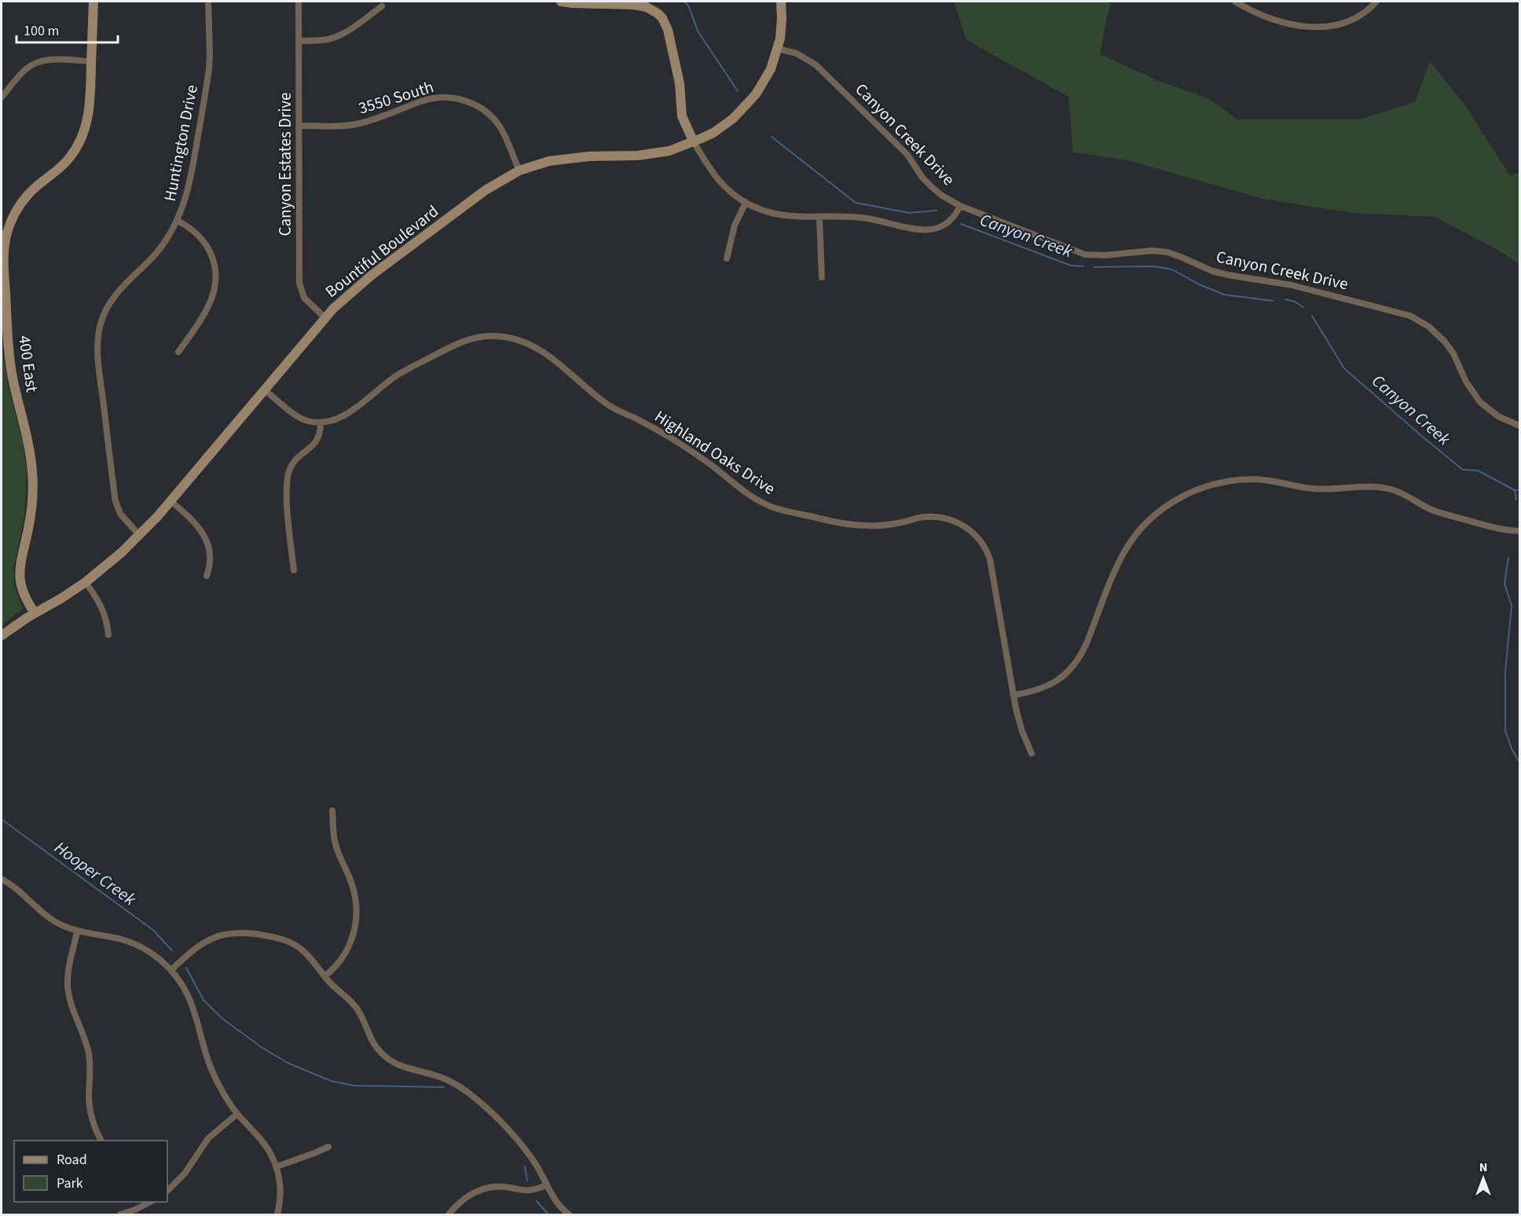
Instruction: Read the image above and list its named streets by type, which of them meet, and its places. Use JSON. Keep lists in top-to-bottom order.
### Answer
{
  "streets": {
    "main road": ["Bountiful Boulevard", "400 East"],
    "street": [
      "3550 South",
      "Canyon Creek Drive",
      "Huntington Drive",
      "Canyon Estates Drive",
      "Highland Oaks Drive"
    ]
  },
  "crossings": [
    ["3550 South", "Canyon Estates Drive"],
    ["3550 South", "Bountiful Boulevard"],
    ["Canyon Creek Drive", "Bountiful Boulevard"],
    ["Huntington Drive", "Bountiful Boulevard"],
    ["Canyon Estates Drive", "Bountiful Boulevard"],
    ["Bountiful Boulevard", "400 East"]
  ],
  "water": ["Canyon Creek", "Hooper Creek"],
  "legend": ["Road", "Park"],
  "scale_bar": "100 m",
  "north": "top"
}
